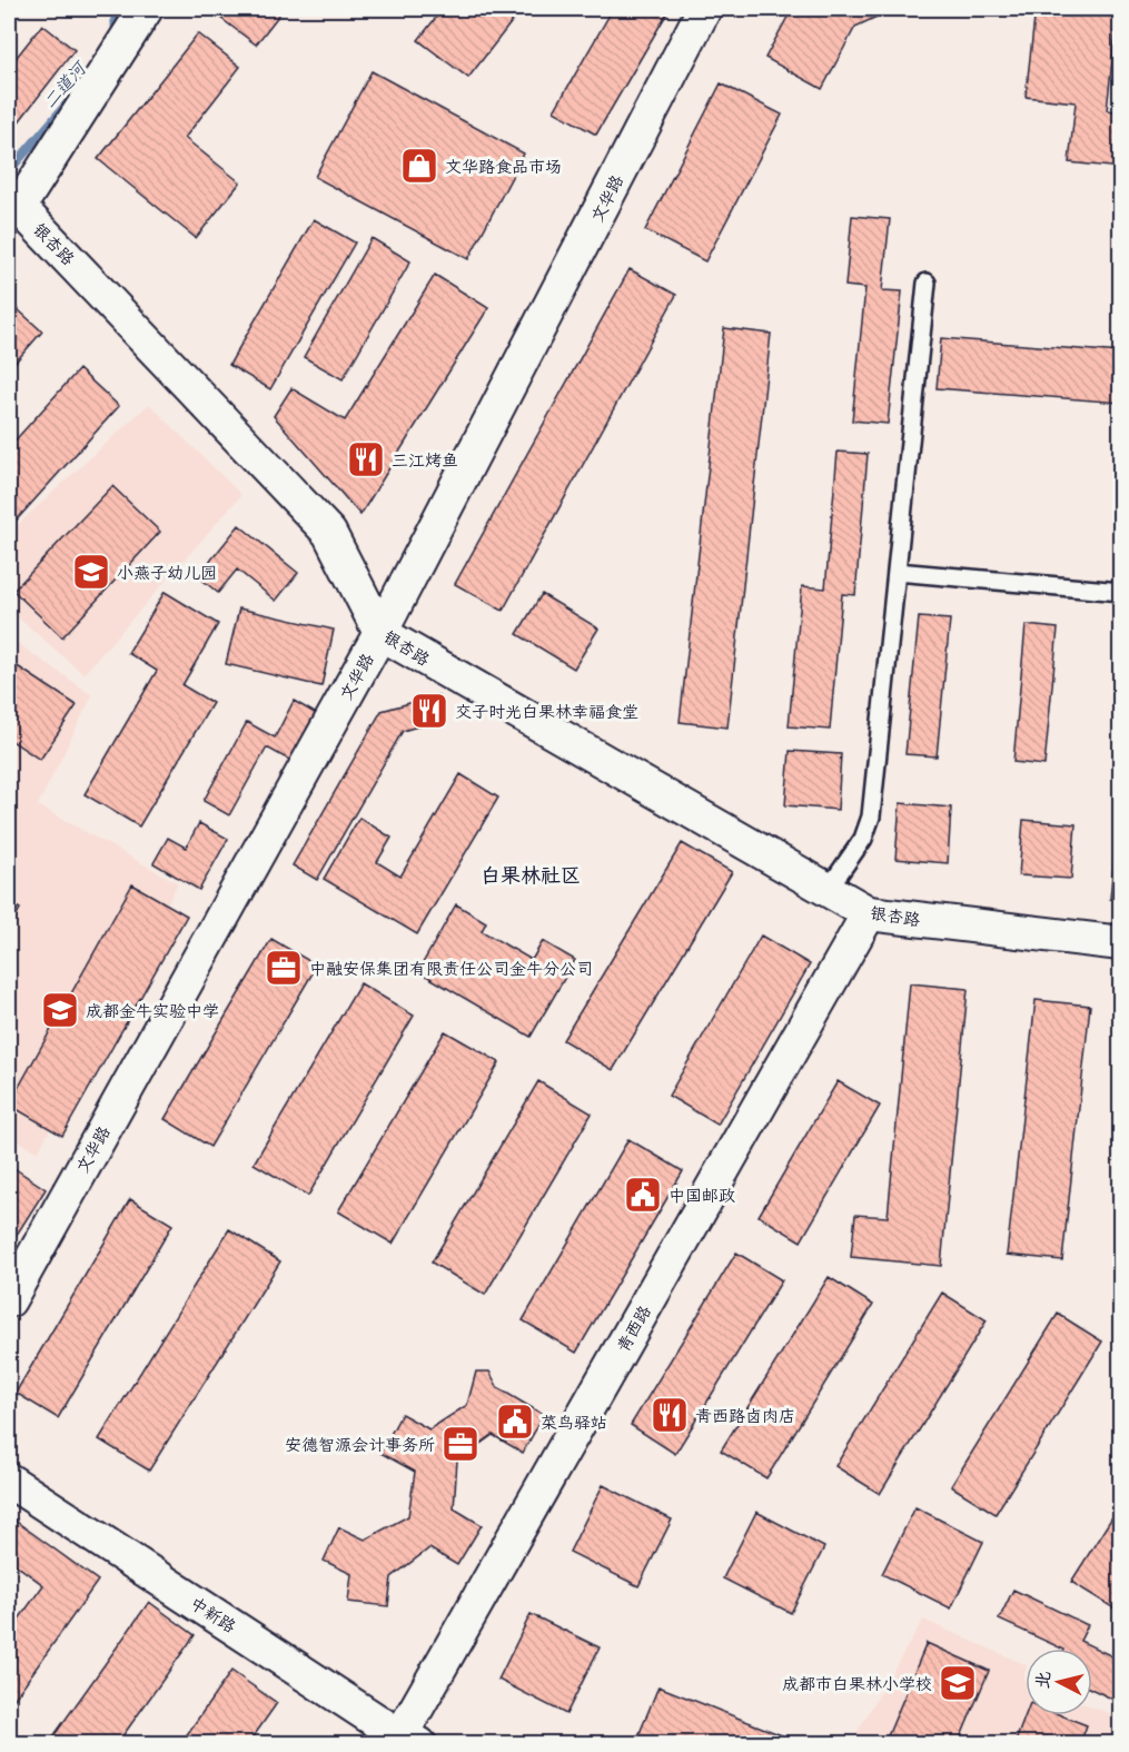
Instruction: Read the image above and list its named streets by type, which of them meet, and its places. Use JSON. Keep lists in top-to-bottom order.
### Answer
{
  "streets": {
    "street": [
      "文华路",
      "银杏路",
      "青西路",
      "中新路"
    ]
  },
  "crossings": [
    ["文华路", "银杏路"],
    ["银杏路", "青西路"],
    ["青西路", "中新路"]
  ],
  "districts": ["白果林社区"],
  "water": ["二道河"],
  "places": {
    "shop": ["文华路食品市场"],
    "restaurant": ["三江烤鱼", "交子时光白果林幸福食堂", "青西路卤肉店"],
    "school or university": ["小燕子幼儿园", "成都金牛实验中学", "成都市白果林小学校"],
    "office": ["中融安保集团有限责任公司金牛分公司", "安德智源会计事务所"],
    "public building": ["中国邮政", "菜鸟驿站"]
  },
  "north": "left"
}
